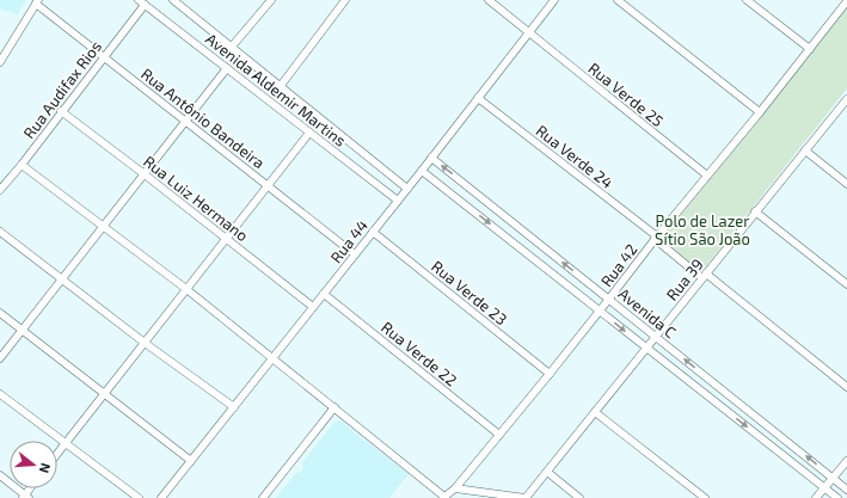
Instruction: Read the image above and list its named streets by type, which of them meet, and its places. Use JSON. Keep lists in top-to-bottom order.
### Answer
{
  "streets": {
    "street": [
      "Rua Audifax Rios",
      "Avenida Aldemir Martins",
      "Rua Verde 25",
      "Rua Antônio Bandeira",
      "Rua Verde 24",
      "Rua Luiz Hermano",
      "Rua 44",
      "Rua 42",
      "Rua 39",
      "Rua Verde 23",
      "Avenida C",
      "Rua Verde 22"
    ]
  },
  "crossings": [
    ["Rua Audifax Rios", "Avenida Aldemir Martins"],
    ["Rua Audifax Rios", "Rua Antônio Bandeira"],
    ["Rua Audifax Rios", "Rua Luiz Hermano"],
    ["Avenida Aldemir Martins", "Rua 44"],
    ["Rua Verde 25", "Rua 44"],
    ["Rua Verde 25", "Rua 42"],
    ["Rua Antônio Bandeira", "Rua 44"],
    ["Rua Verde 24", "Rua 44"],
    ["Rua Verde 24", "Rua 42"],
    ["Rua Verde 24", "Rua 39"],
    ["Rua Luiz Hermano", "Rua 44"],
    ["Rua 44", "Rua Verde 23"],
    ["Rua 44", "Avenida C"],
    ["Rua 44", "Rua Verde 22"],
    ["Rua 42", "Rua Verde 23"],
    ["Rua 42", "Avenida C"],
    ["Rua 42", "Rua Verde 22"],
    ["Rua 39", "Avenida C"]
  ],
  "parks": ["Polo de Lazer Sítio São João"],
  "north": "right"
}
